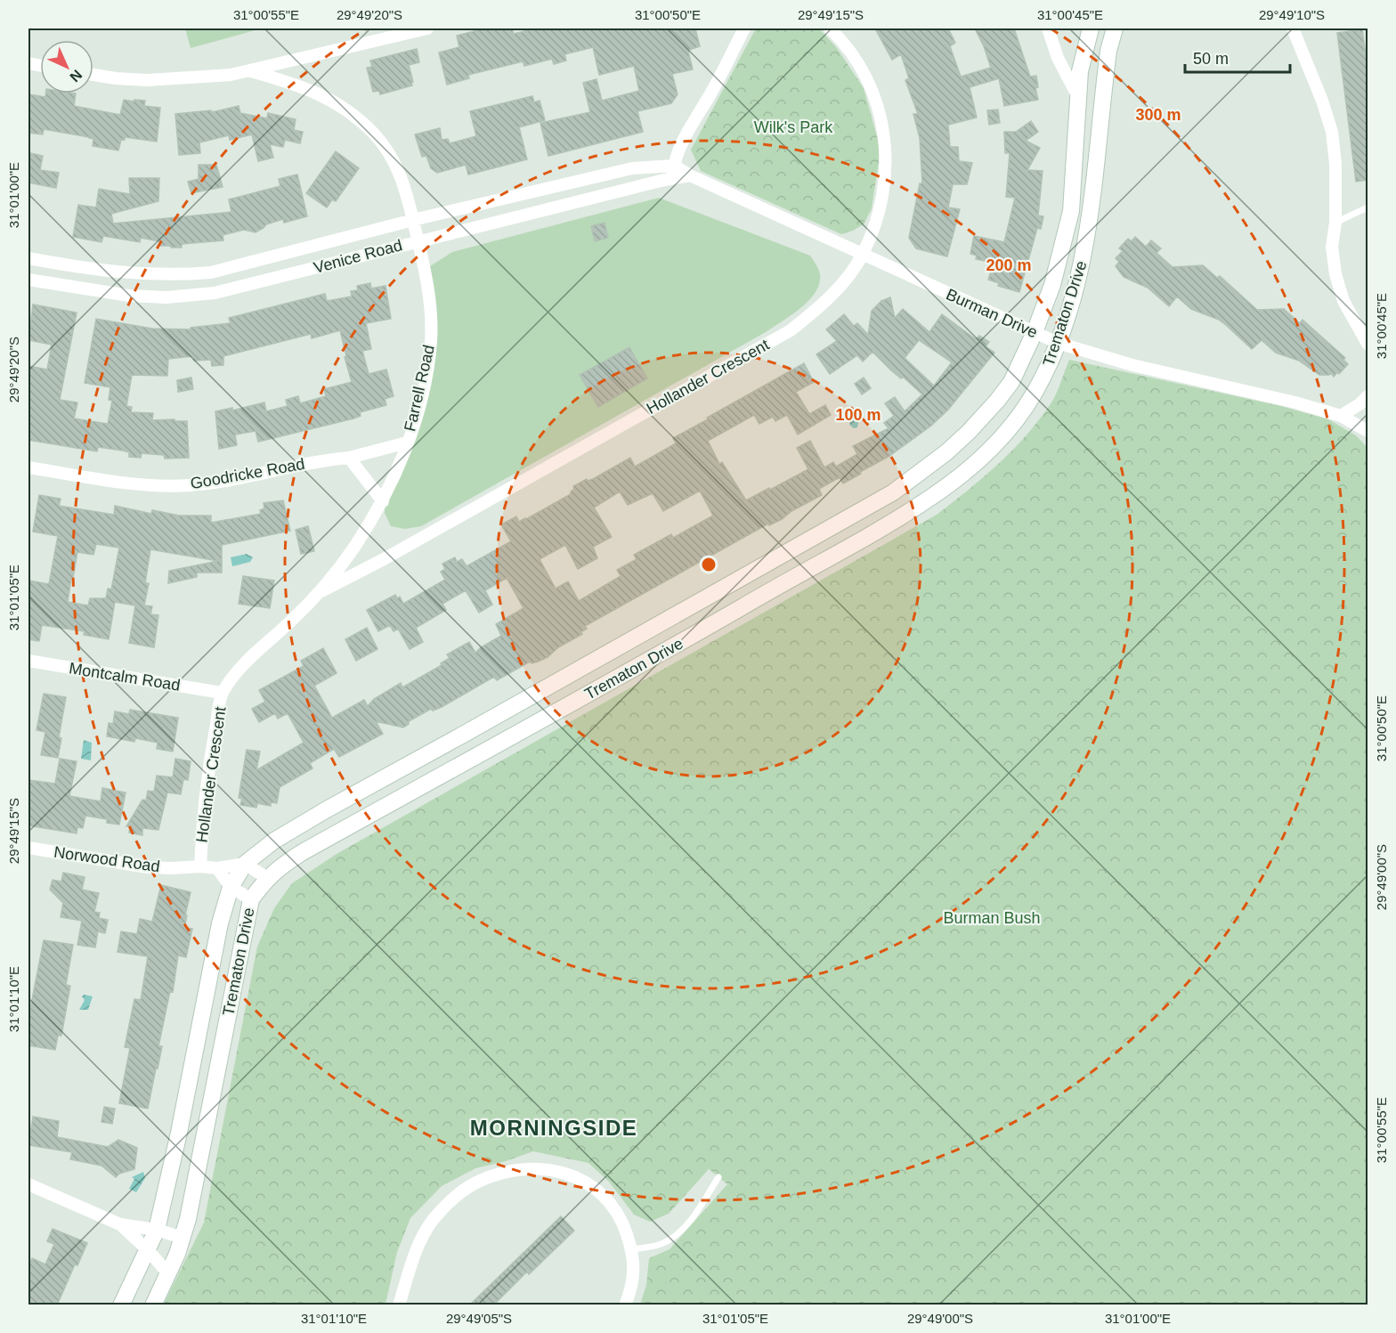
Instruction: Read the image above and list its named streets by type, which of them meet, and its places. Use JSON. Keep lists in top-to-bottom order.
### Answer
{
  "streets": {
    "street": [
      "Venice Road",
      "Burman Drive",
      "Trematon Drive",
      "Hollander Crescent",
      "Farrell Road",
      "Goodricke Road",
      "Montcalm Road",
      "Norwood Road"
    ]
  },
  "crossings": [
    ["Venice Road", "Burman Drive"],
    ["Venice Road", "Farrell Road"],
    ["Burman Drive", "Trematon Drive"],
    ["Burman Drive", "Hollander Crescent"],
    ["Trematon Drive", "Norwood Road"],
    ["Hollander Crescent", "Farrell Road"],
    ["Hollander Crescent", "Montcalm Road"],
    ["Hollander Crescent", "Norwood Road"],
    ["Farrell Road", "Goodricke Road"]
  ],
  "districts": ["MORNINGSIDE"],
  "parks": ["Wilk's Park", "Burman Bush"],
  "scale_bar": "50 m",
  "north": "bottom right",
  "coordinates": [
    "31°00'55\"E",
    "29°49'20\"S",
    "31°00'50\"E",
    "29°49'15\"S",
    "31°00'45\"E",
    "29°49'10\"S",
    "31°01'00\"E",
    "31°01'05\"E",
    "29°49'00\"S",
    "31°01'10\"E",
    "29°49'05\"S"
  ],
  "rings": ["300 m", "200 m", "100 m"]
}
